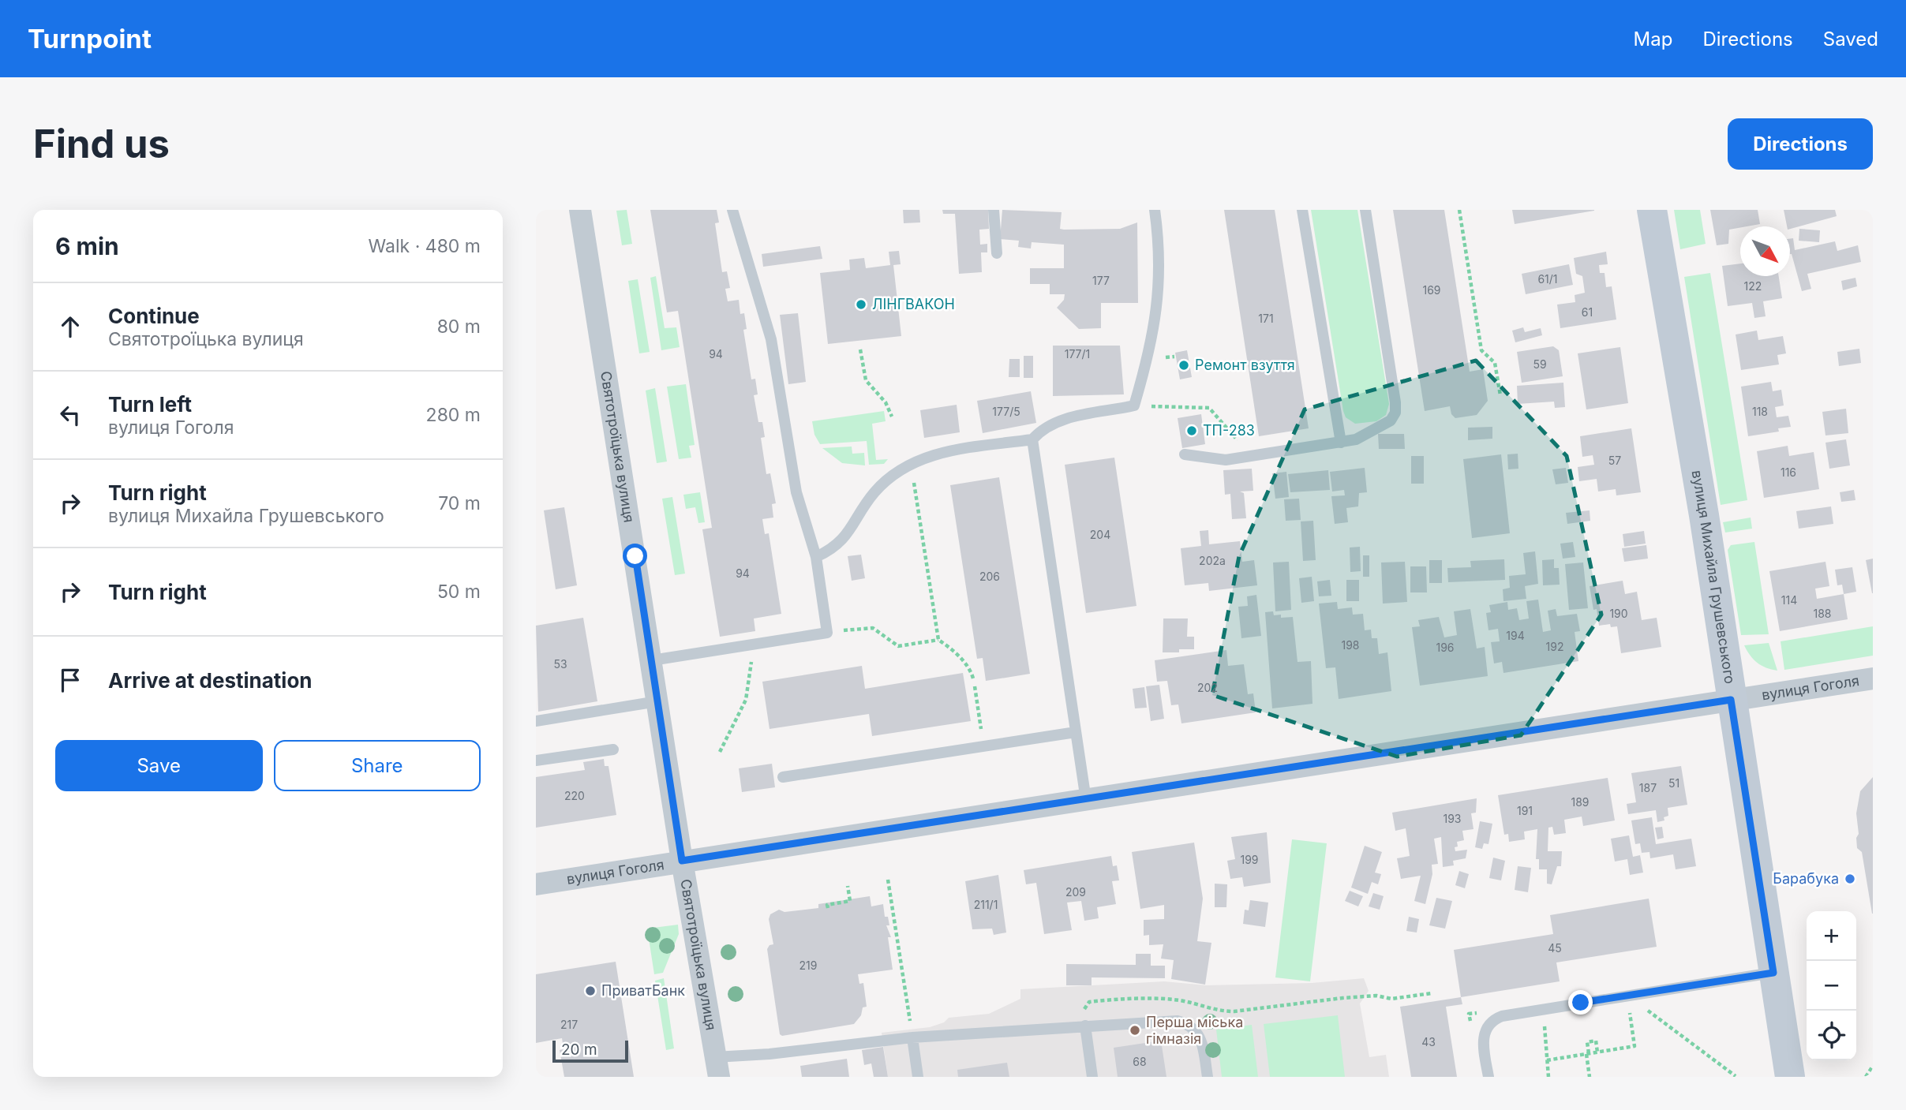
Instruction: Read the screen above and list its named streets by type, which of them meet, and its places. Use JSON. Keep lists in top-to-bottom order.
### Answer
{
  "streets": {
    "main road": ["вулиця Михайла Грушевського"],
    "street": ["Святотроїцька вулиця", "вулиця Гоголя"]
  },
  "crossings": [
    ["Святотроїцька вулиця", "вулиця Гоголя"],
    ["вулиця Михайла Грушевського", "вулиця Гоголя"]
  ],
  "places": [
    "ЛІНГВАКОН",
    "Ремонт взуття",
    "ТП-283",
    "Барабука",
    "ПриватБанк",
    "Перша міська гімназія"
  ],
  "house_numbers": [
    "61/1",
    "177",
    "122",
    "169",
    "61",
    "171",
    "94",
    "177/1",
    "59",
    "177/5",
    "118",
    "57",
    "116",
    "204",
    "202а",
    "94",
    "206",
    "114",
    "190",
    "188",
    "194",
    "198",
    "192",
    "196",
    "53",
    "202",
    "51",
    "187",
    "220",
    "189",
    "191",
    "193",
    "199",
    "209",
    "211/1",
    "45",
    "219",
    "217",
    "43",
    "68"
  ],
  "scale_bar": "20 m",
  "north": "bottom right",
  "page": {
    "header": "Turnpoint",
    "nav": ["Map", "Directions", "Saved"],
    "buttons": [
      "Directions",
      ["Save", "Share"]
    ],
    "title": "Find us",
    "heading": ["6 min", "Walk · 480 m"],
    "list": [
      ["Continue", "Святотроїцька вулиця", "80 m"],
      ["Turn left", "вулиця Гоголя", "280 m"],
      ["Turn right", "вулиця Михайла Грушевського", "70 m"],
      ["Turn right", "50 m"],
      "Arrive at destination"
    ],
    "map_buttons": ["+", "−"],
    "scale": "20 m"
  }
}
